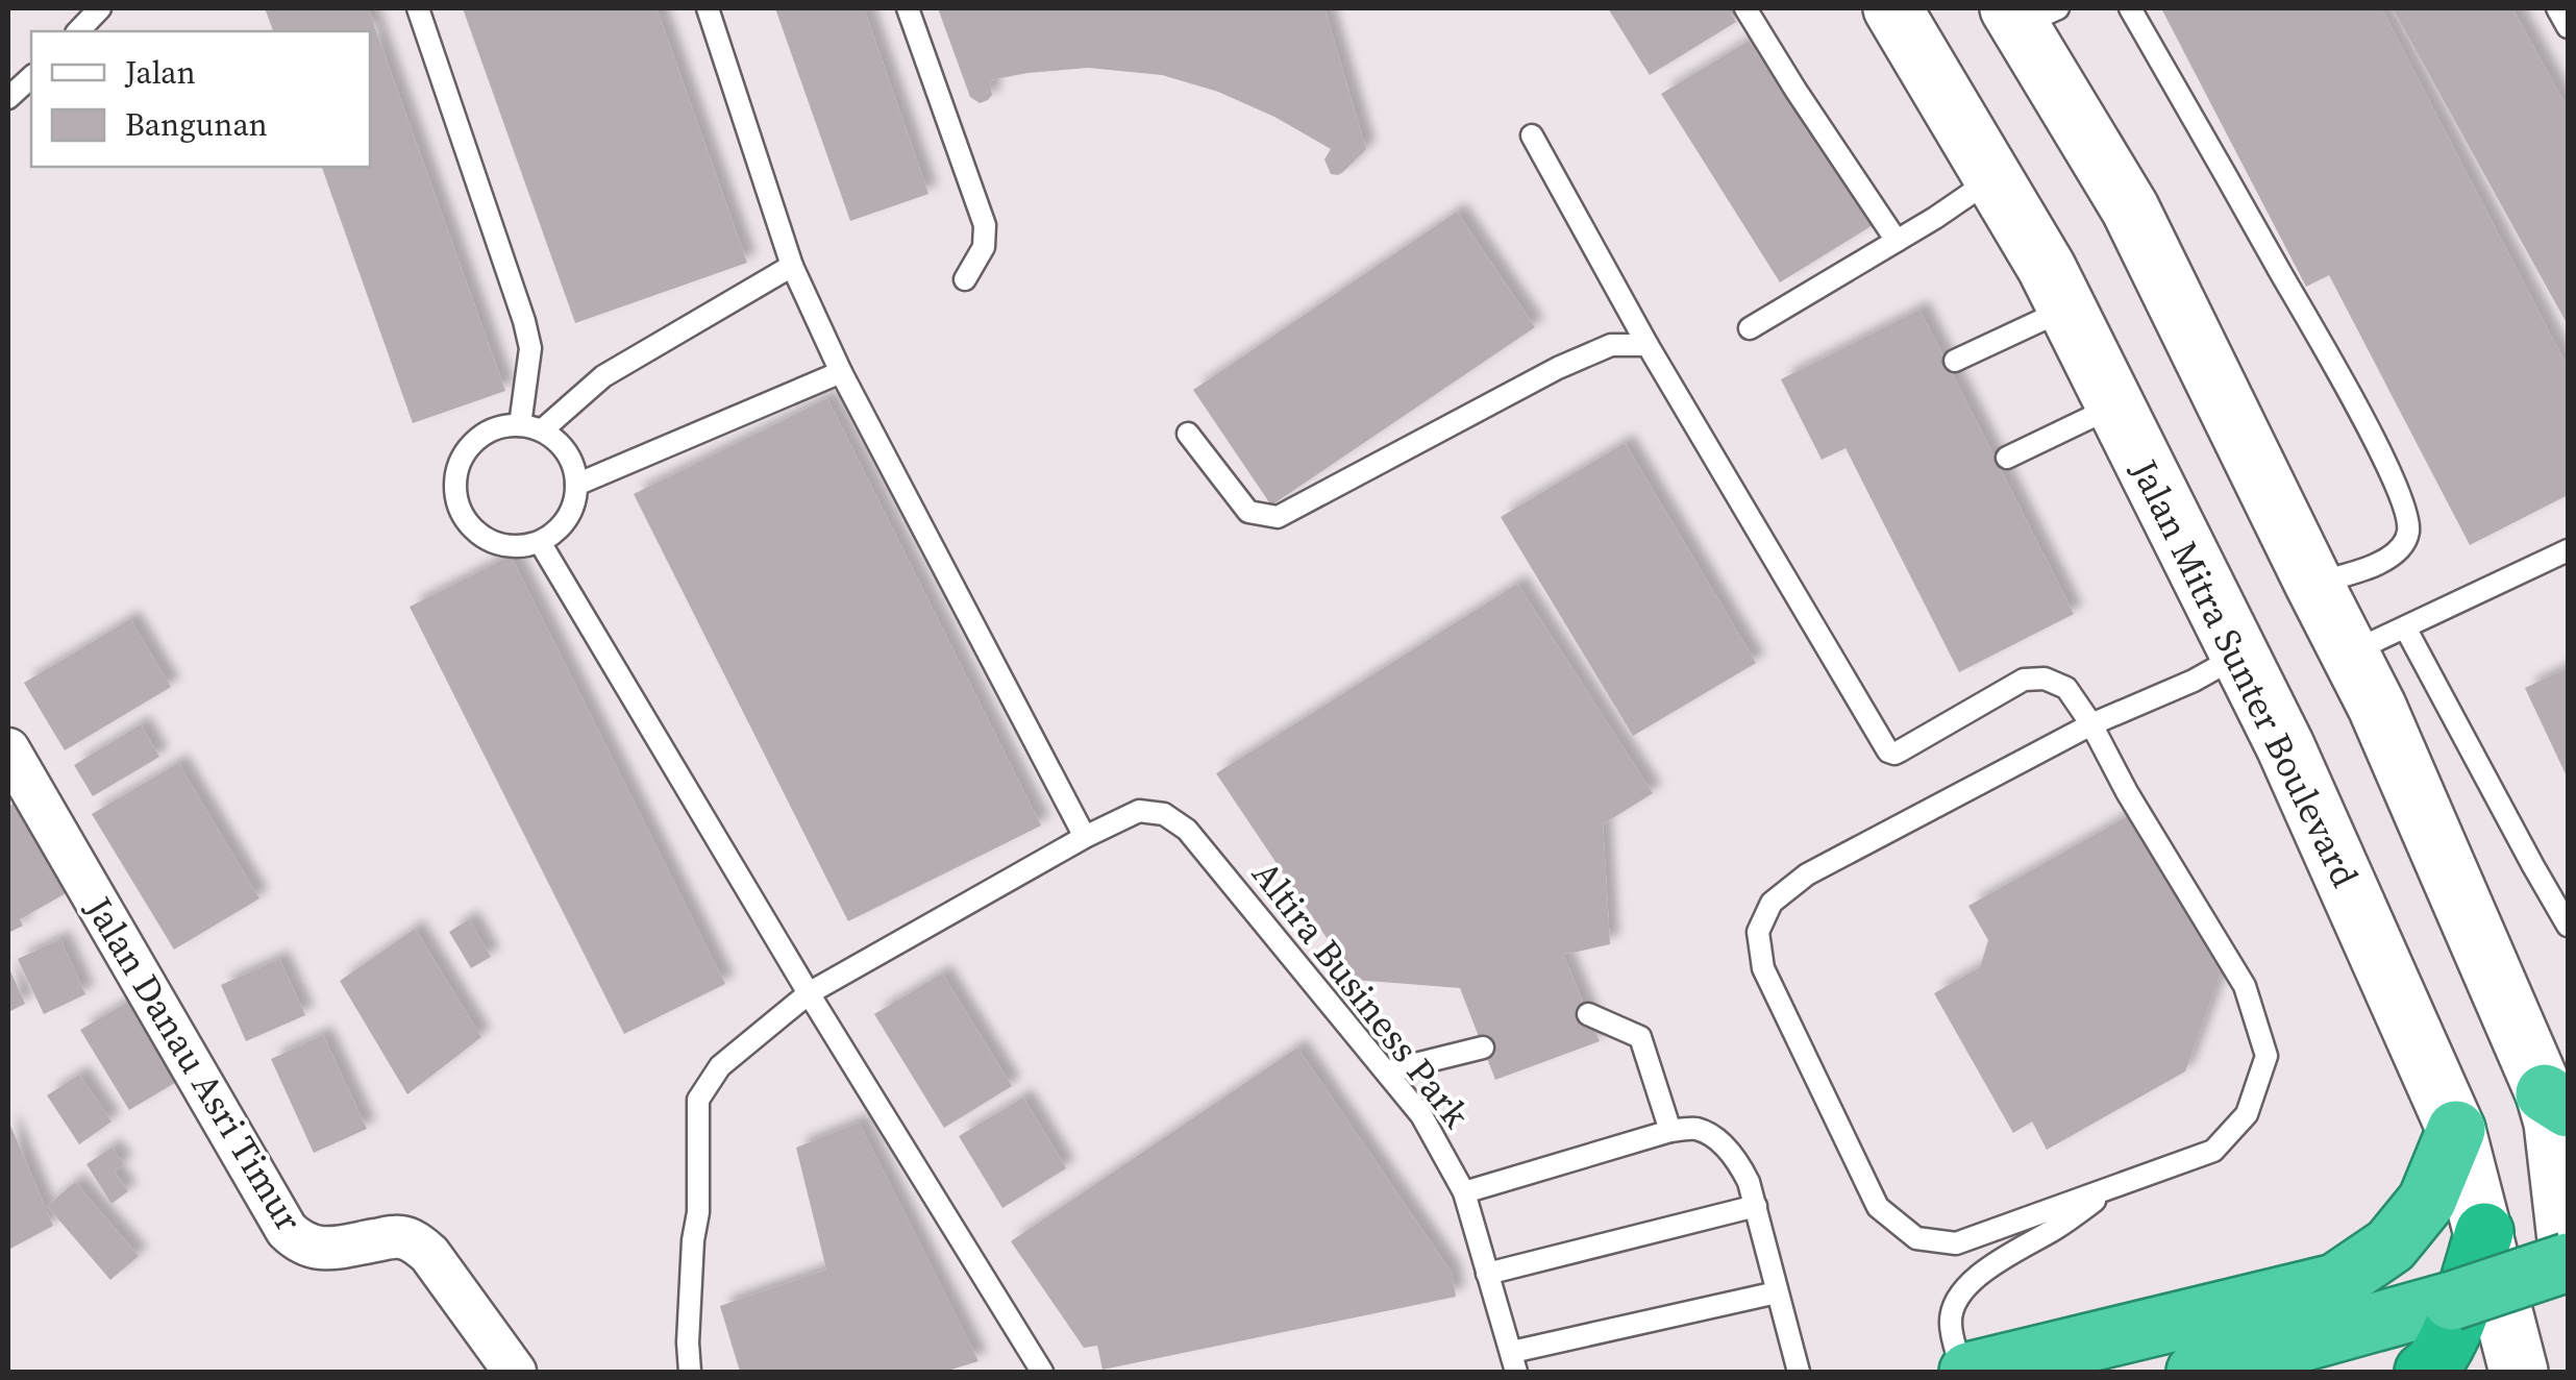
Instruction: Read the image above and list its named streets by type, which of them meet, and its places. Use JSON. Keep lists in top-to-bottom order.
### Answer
{
  "streets": {
    "main road": ["Jalan Mitra Sunter Boulevard"],
    "street": ["Jalan Danau Asri Timur"],
    "lane": ["Altira Business Park"]
  },
  "legend": ["Jalan", "Bangunan"]
}
